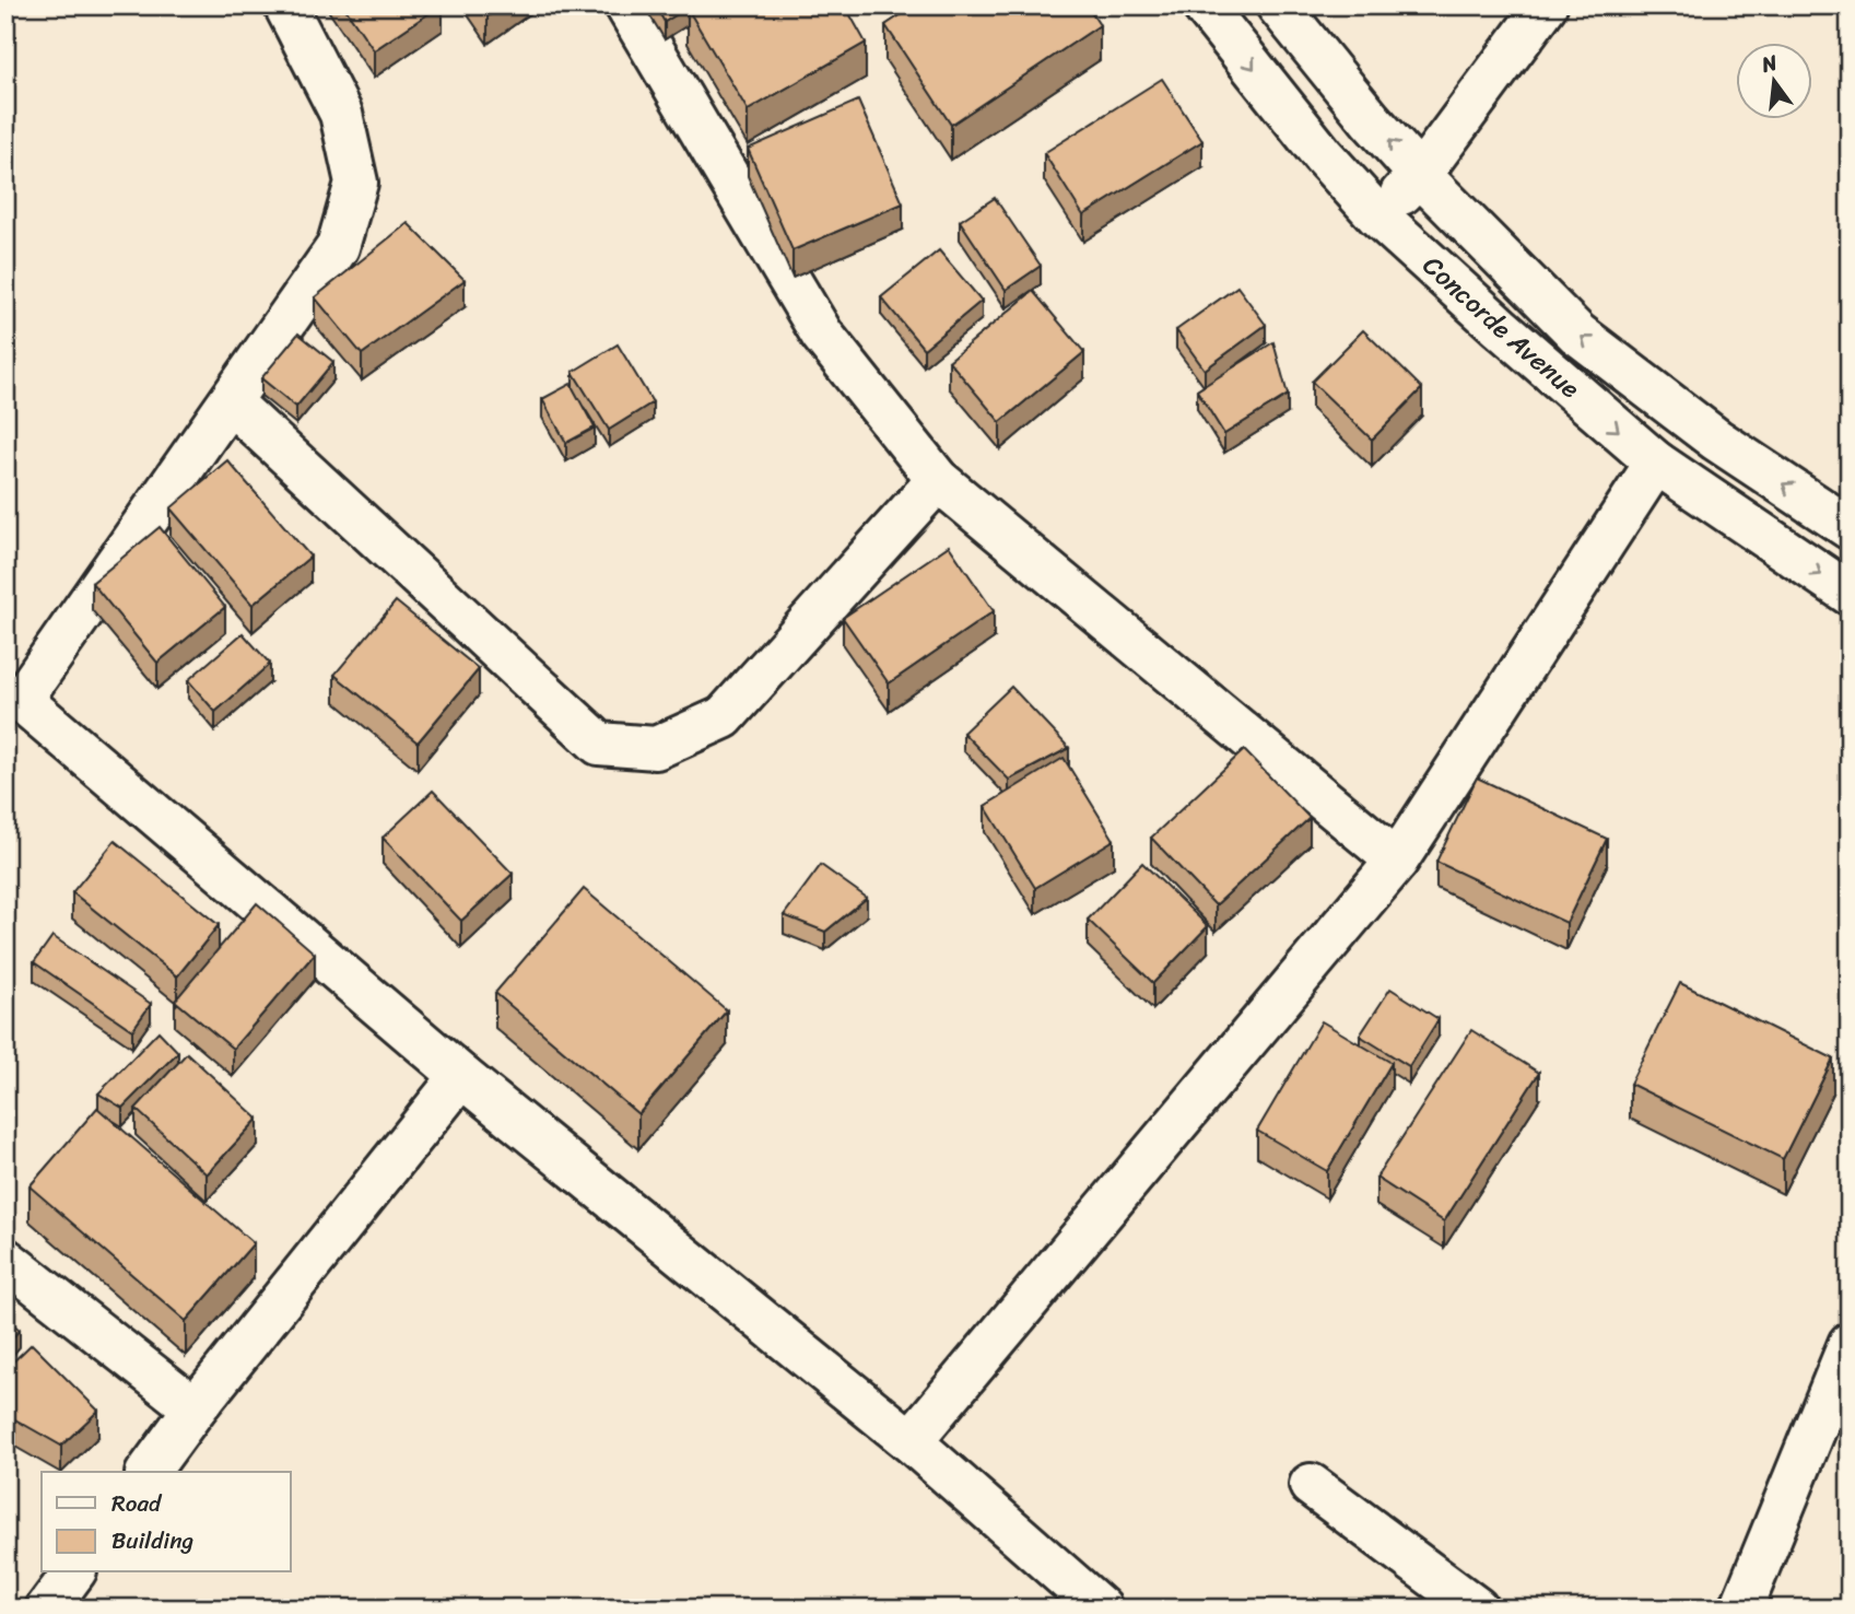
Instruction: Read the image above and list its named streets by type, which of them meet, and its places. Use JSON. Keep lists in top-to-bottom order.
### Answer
{
  "streets": {
    "street": ["Concorde Avenue"]
  },
  "legend": ["Road", "Building"],
  "north": "top"
}
